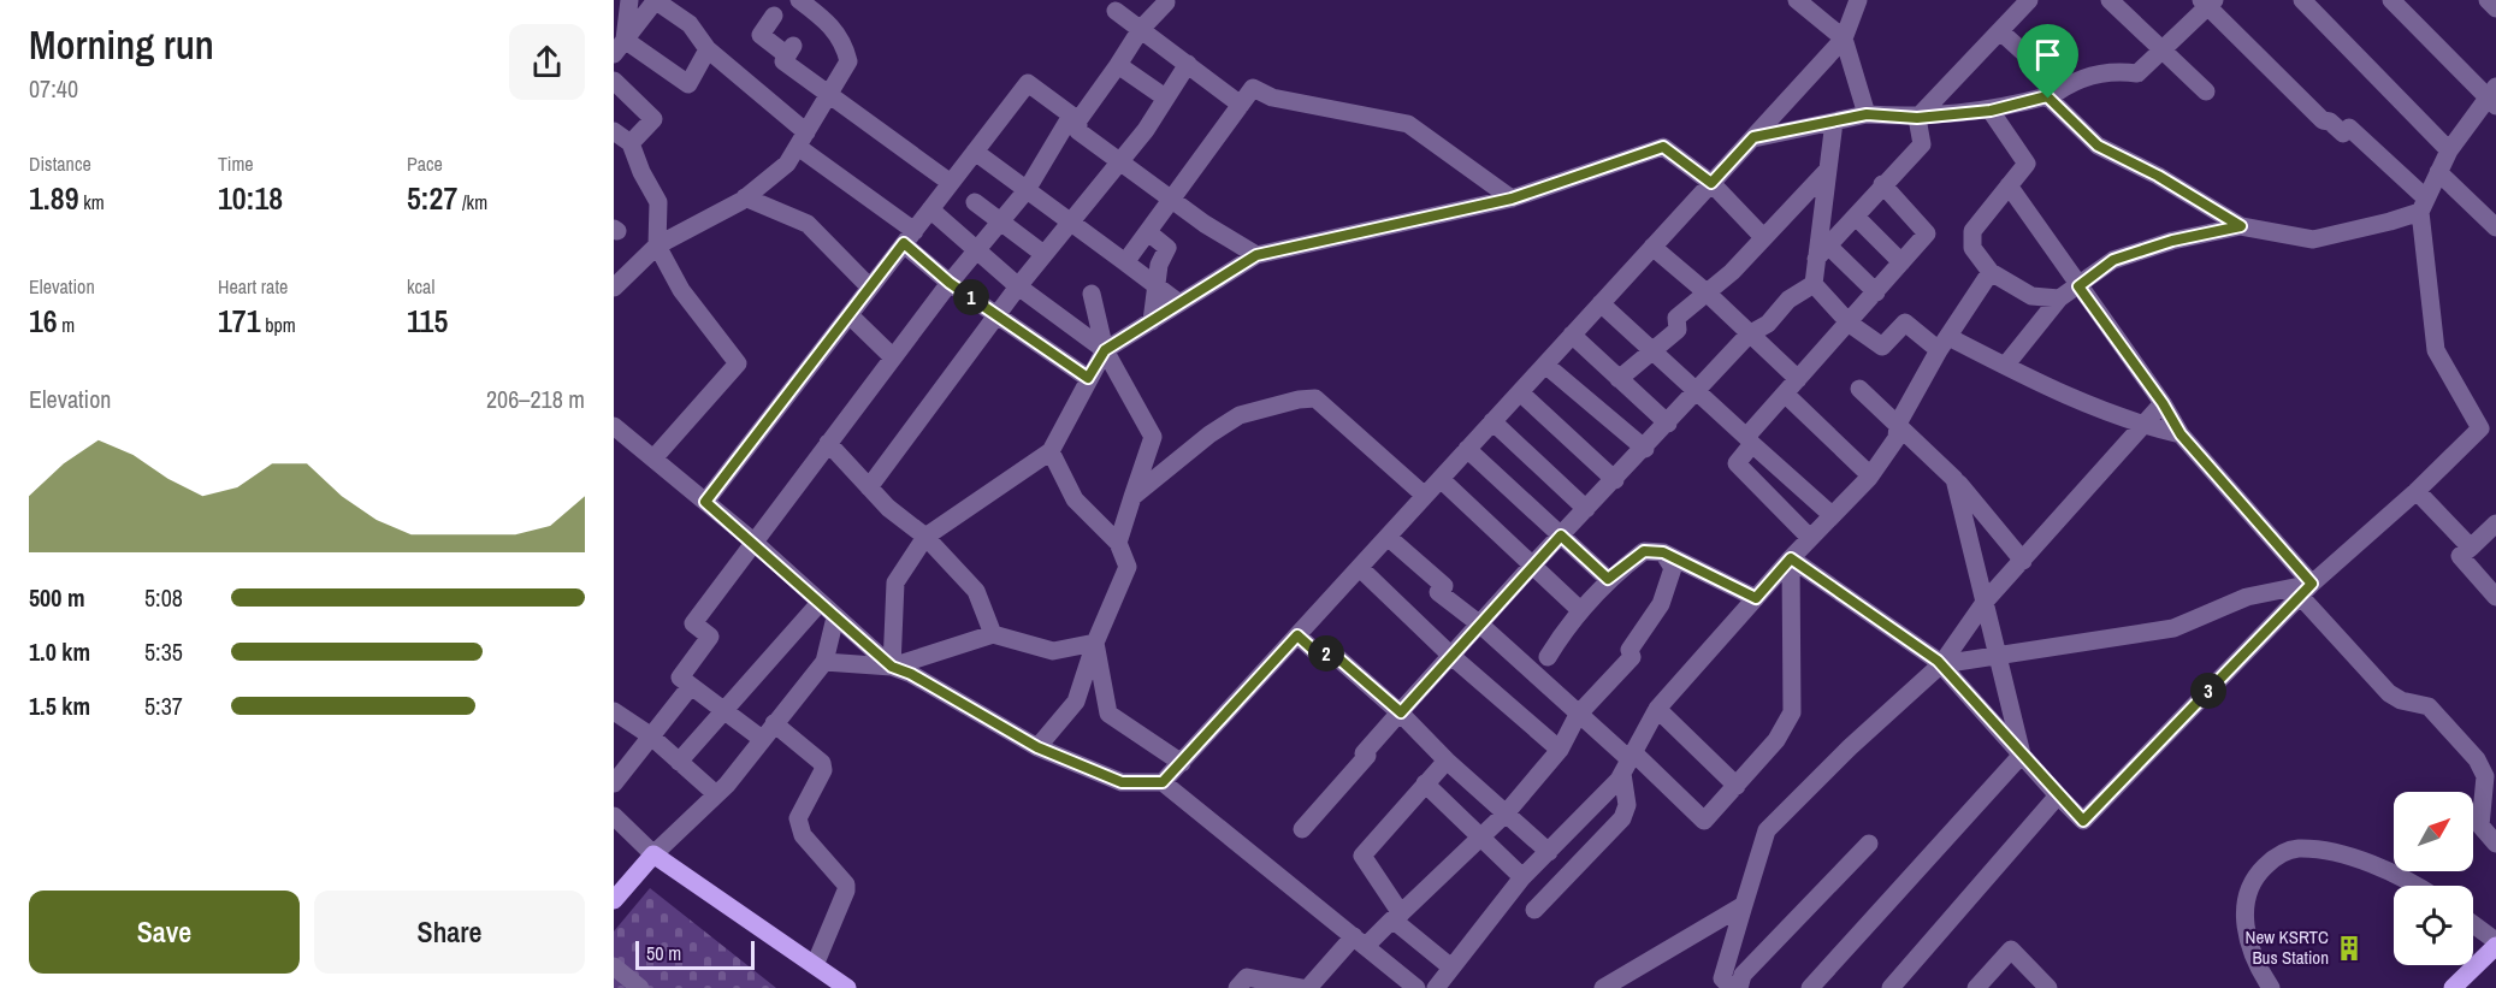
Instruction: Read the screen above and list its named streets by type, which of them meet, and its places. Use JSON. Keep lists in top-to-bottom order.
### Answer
{
  "places": {
    "building": ["New KSRTC Bus Station"]
  },
  "scale_bar": "50 m",
  "north": "top right",
  "page": {
    "heading": ["Morning run", "07:40"],
    "stats": [
      ["Distance", "1.89 km"],
      ["Time", "10:18"],
      ["Pace", "5:27 /km"],
      ["Elevation", "16 m"],
      ["Heart rate", "171 bpm"],
      ["kcal", "115"]
    ],
    "pins": ["1", "2", "3"],
    "chart": ["Elevation", "206–218 m"],
    "list": [
      {
        "name": "500 m",
        "note": "5:08"
      },
      {
        "name": "1.0 km",
        "note": "5:35"
      },
      {
        "name": "1.5 km",
        "note": "5:37"
      }
    ],
    "buttons": ["Save", "Share"],
    "scale": "50 m"
  }
}
